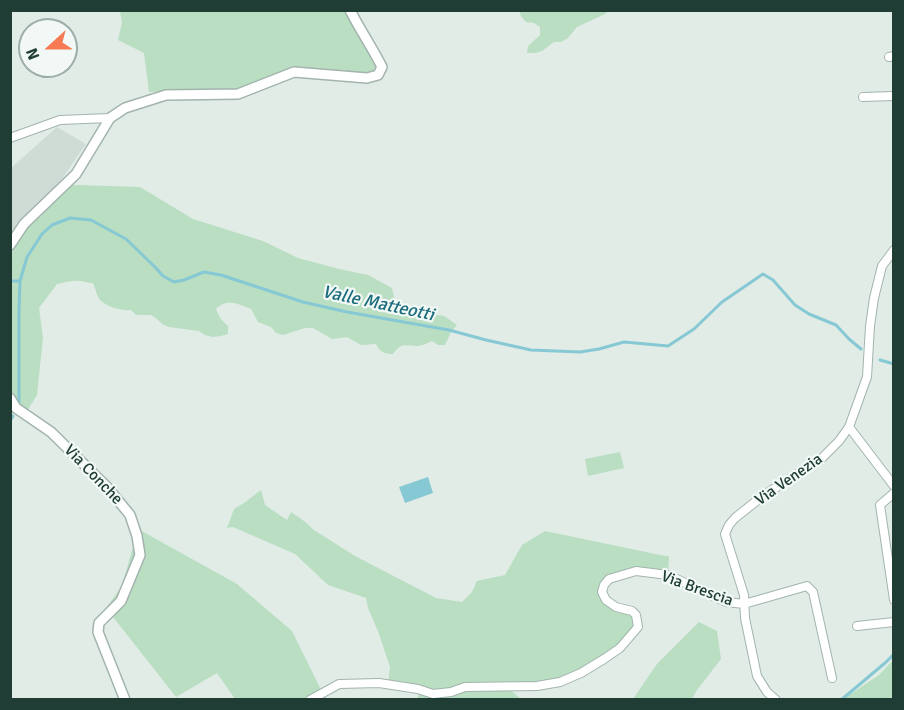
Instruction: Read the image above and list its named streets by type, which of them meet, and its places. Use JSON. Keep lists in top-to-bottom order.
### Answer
{
  "streets": {
    "street": ["Via Conche", "Via Venezia", "Via Brescia"]
  },
  "crossings": [
    ["Via Venezia", "Via Brescia"]
  ],
  "water": ["Valle Matteotti"],
  "north": "left"
}
